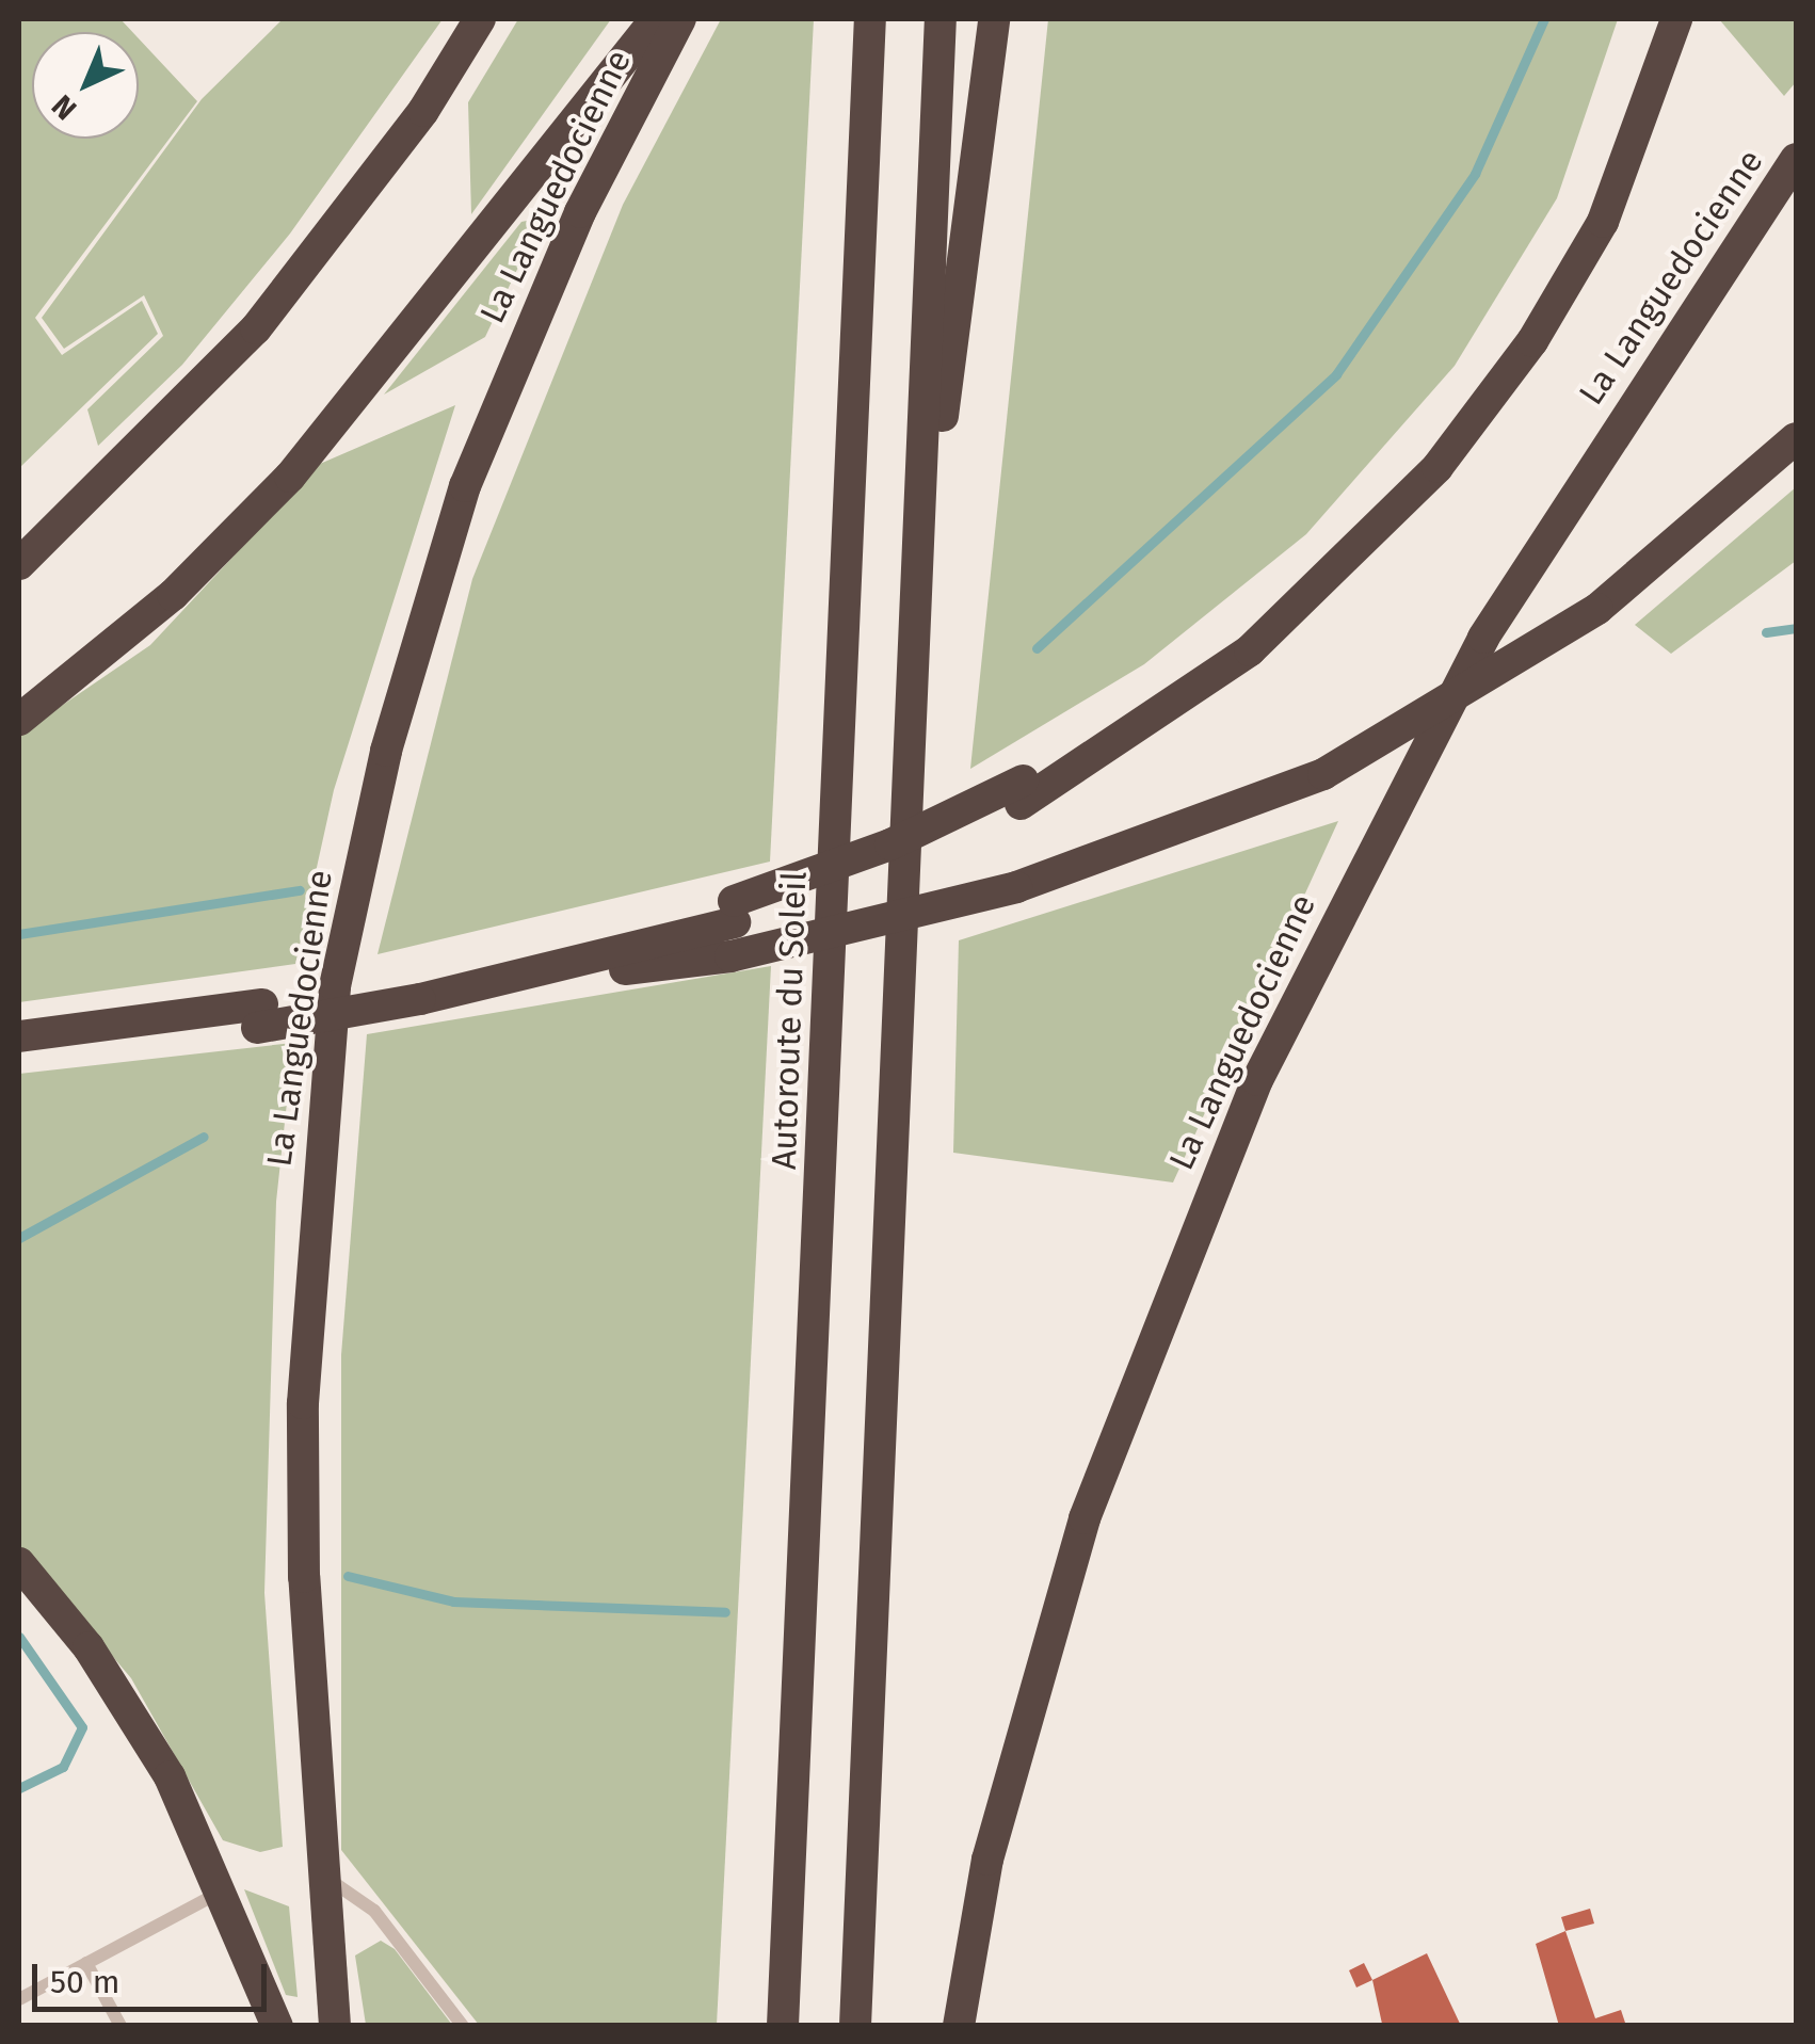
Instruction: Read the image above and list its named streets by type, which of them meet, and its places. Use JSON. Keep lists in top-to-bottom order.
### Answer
{
  "streets": {
    "highway": ["La Languedocienne", "Autoroute du Soleil"]
  },
  "scale_bar": "50 m",
  "north": "bottom left"
}
